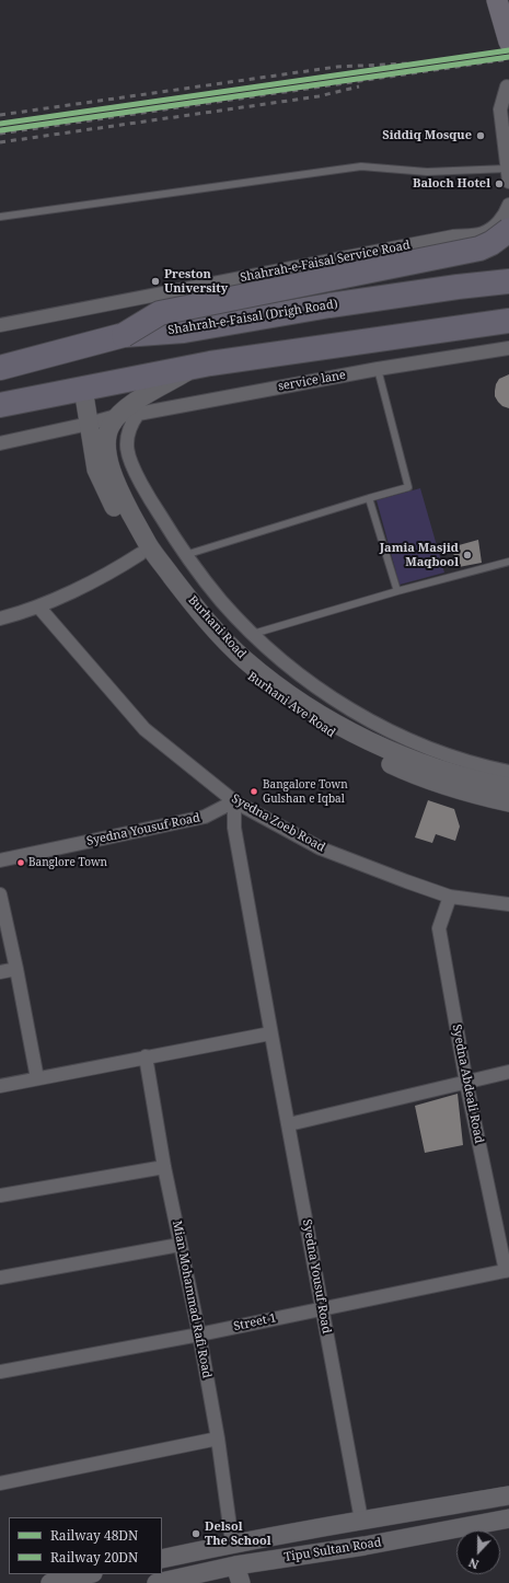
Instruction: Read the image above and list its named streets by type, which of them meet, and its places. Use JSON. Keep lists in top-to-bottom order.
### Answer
{
  "streets": {
    "highway": ["Shahrah-e-Faisal (Drigh Road)"],
    "street": [
      "Shahrah-e-Faisal Service Road",
      "service lane",
      "Burhani Road",
      "Burhani Ave Road",
      "Syedna Zoeb Road",
      "Syedna Yousuf Road",
      "Syedna Abdeali Road",
      "Mian Mohammad Rafi Road",
      "Street 1",
      "Tipu Sultan Road"
    ]
  },
  "crossings": [
    ["service lane", "Burhani Road"],
    ["Syedna Zoeb Road", "Syedna Yousuf Road"],
    ["Syedna Zoeb Road", "Syedna Abdeali Road"],
    ["Syedna Yousuf Road", "Street 1"],
    ["Syedna Yousuf Road", "Tipu Sultan Road"],
    ["Syedna Abdeali Road", "Street 1"],
    ["Mian Mohammad Rafi Road", "Street 1"],
    ["Mian Mohammad Rafi Road", "Tipu Sultan Road"]
  ],
  "places": [
    "Siddiq Mosque",
    "Baloch Hotel",
    "Preston University",
    "Jamia Masjid Maqbool",
    "Bangalore Town Gulshan e Iqbal",
    "Banglore Town",
    "Delsol The School"
  ],
  "lines": ["rail line 48DN", "rail line 20DN"],
  "legend": ["Railway 48DN", "Railway 20DN"],
  "north": "bottom"
}
